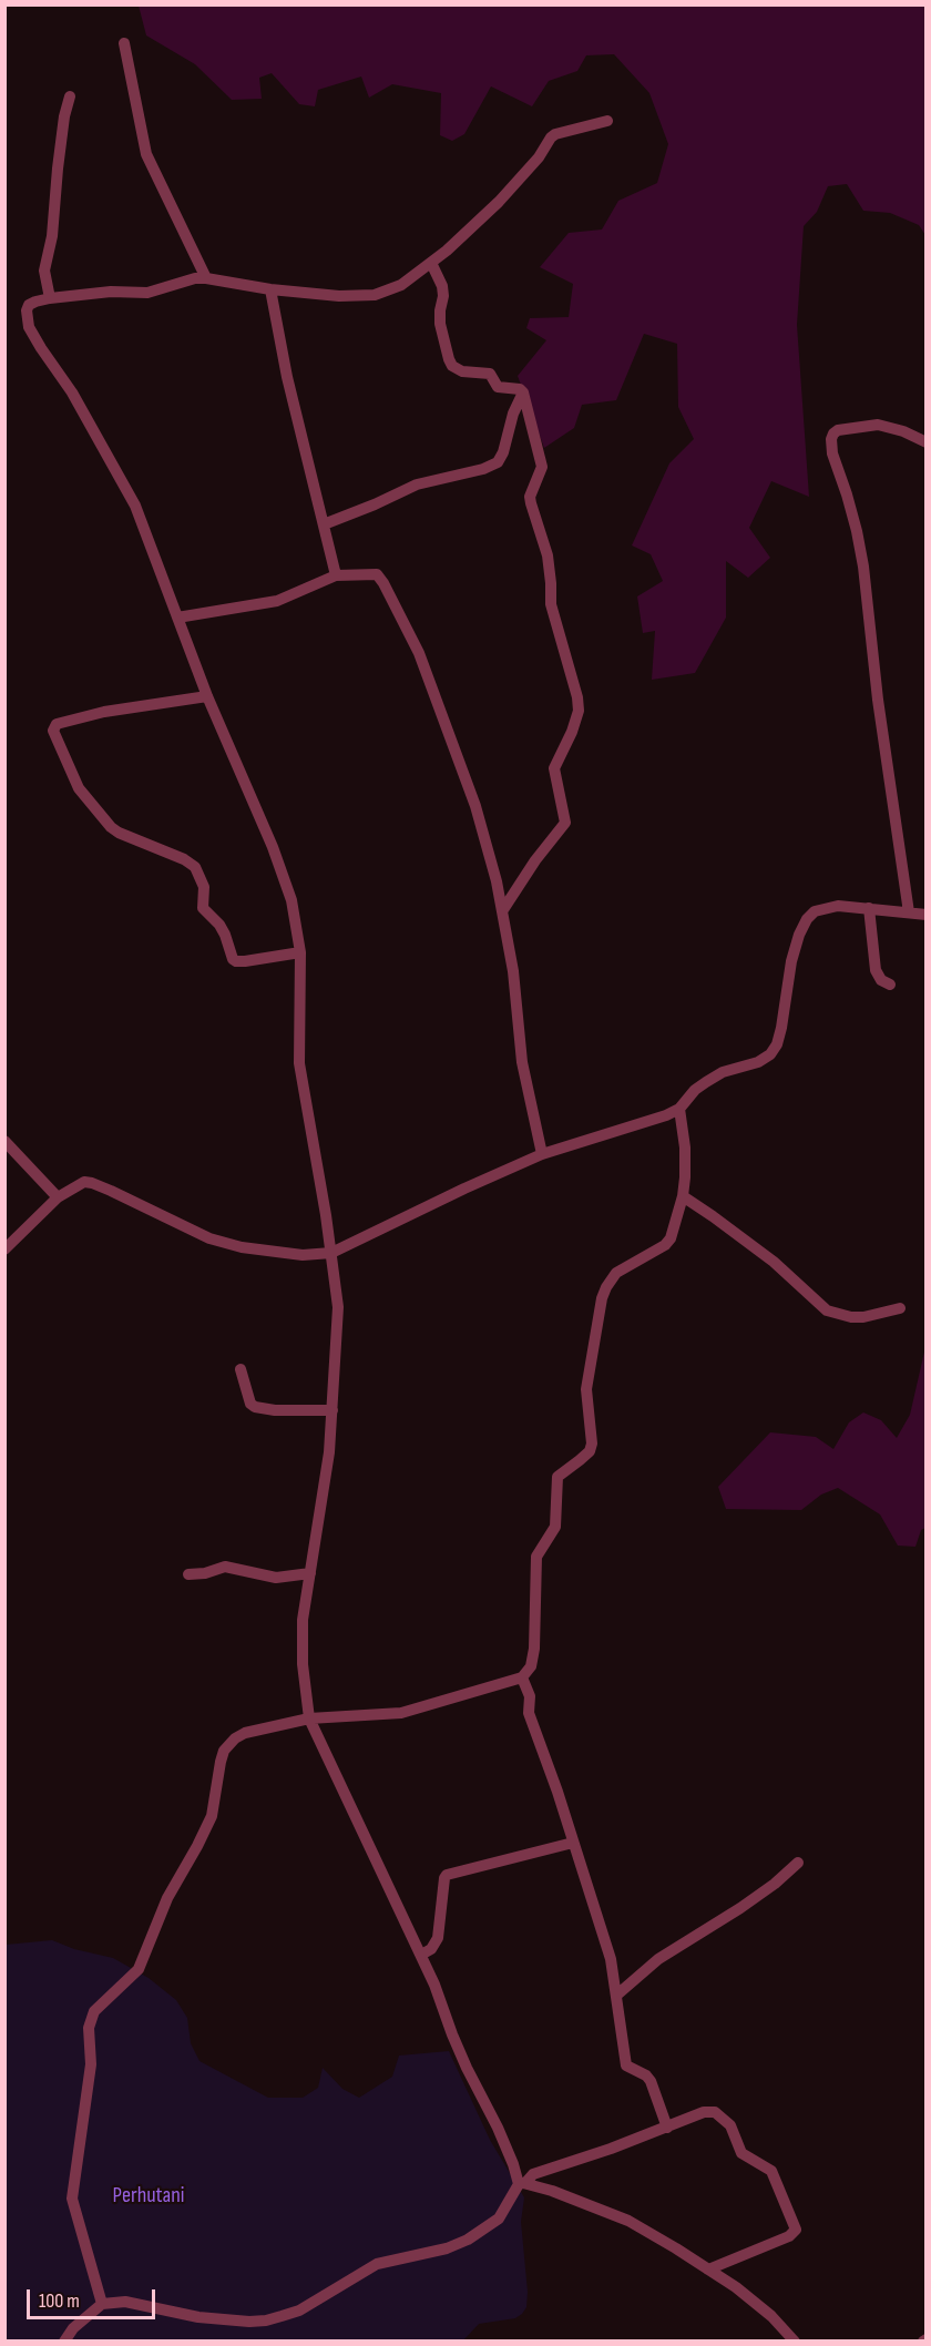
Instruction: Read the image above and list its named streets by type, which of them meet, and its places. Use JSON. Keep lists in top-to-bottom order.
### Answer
{
  "parks": ["Perhutani"],
  "scale_bar": "100 m"
}
